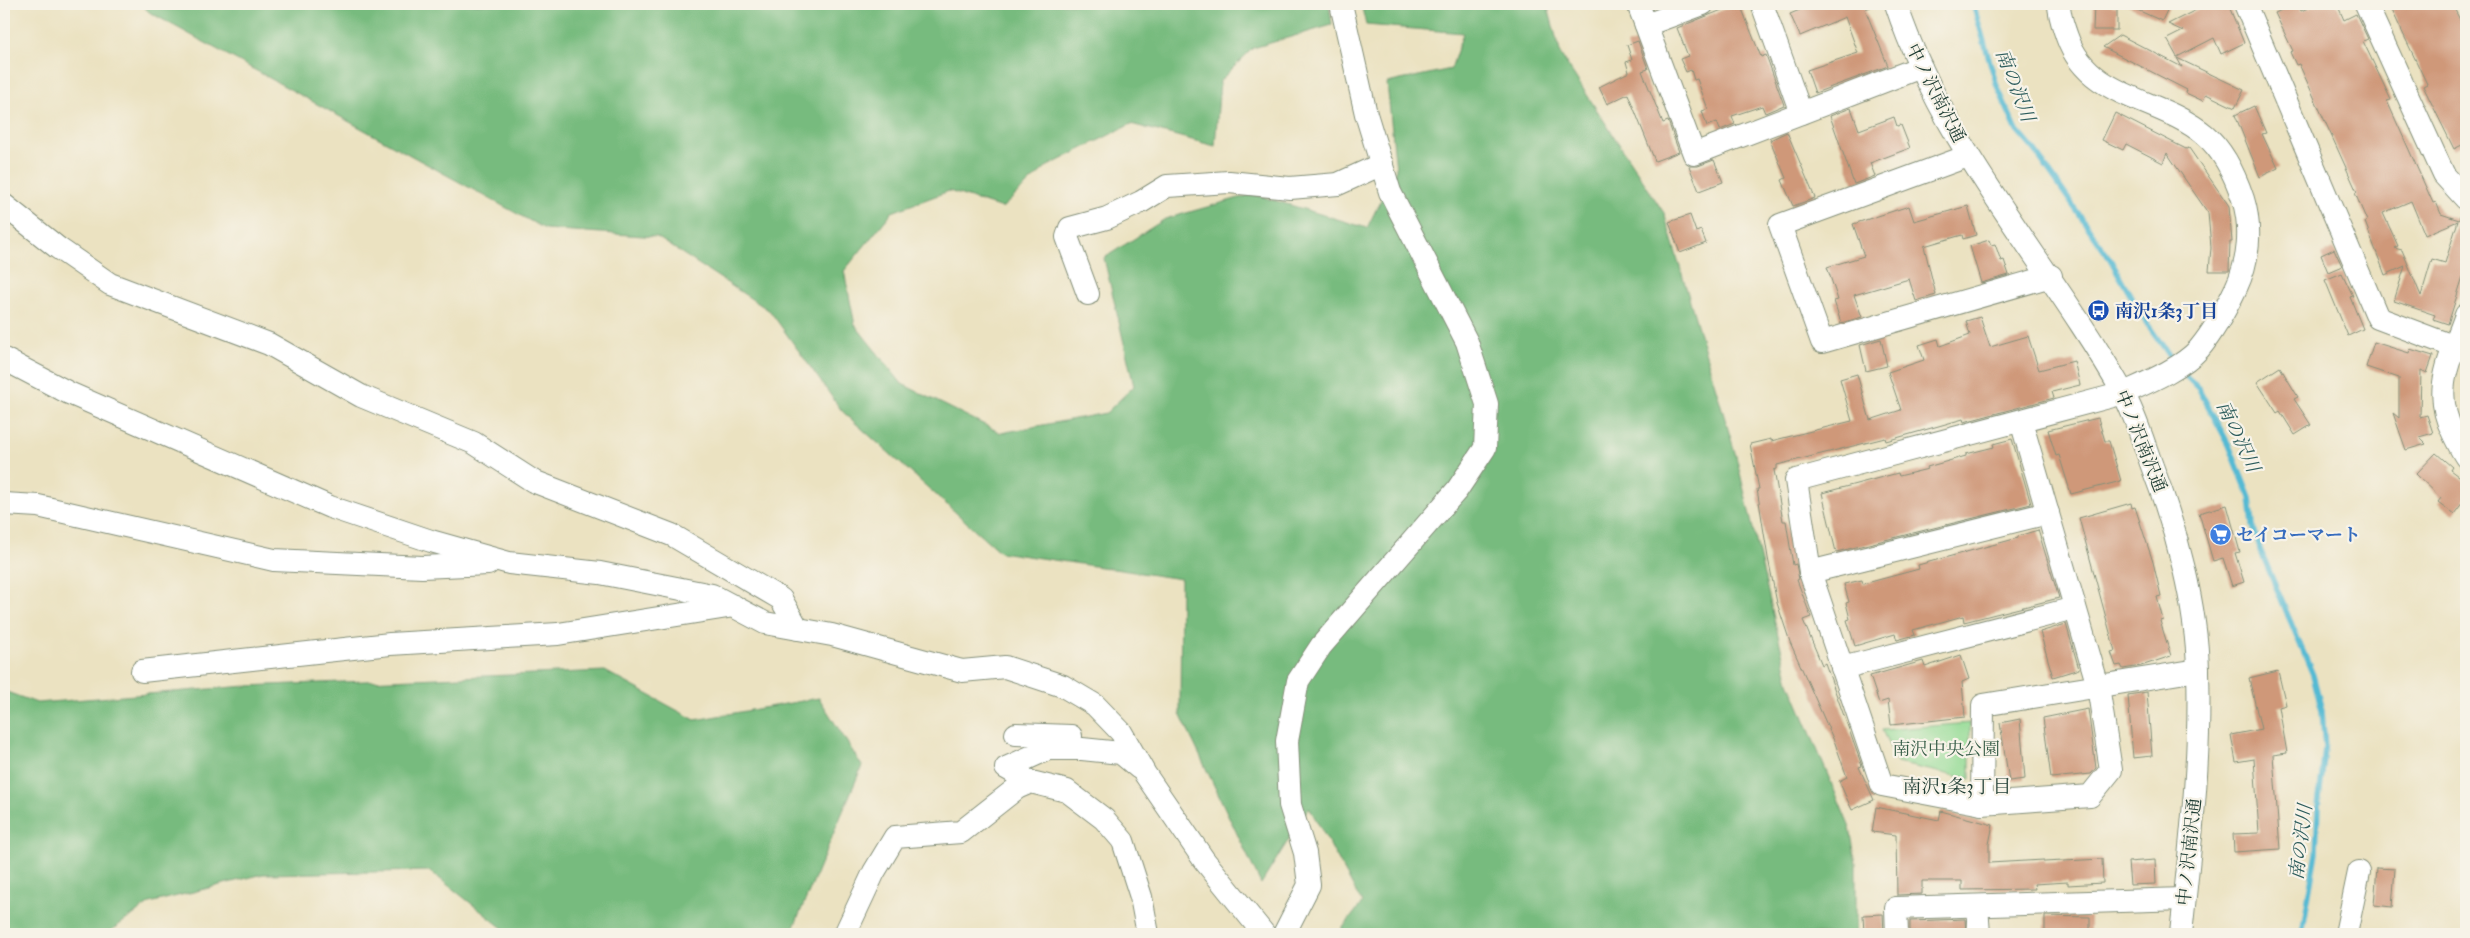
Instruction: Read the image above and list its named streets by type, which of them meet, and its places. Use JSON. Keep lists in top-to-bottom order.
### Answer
{
  "streets": {
    "street": ["中ノ沢南沢通"]
  },
  "districts": ["南沢1条3丁目"],
  "water": ["南の沢川"],
  "parks": ["南沢中央公園"],
  "places": {
    "bus stop": ["南沢1条3丁目"],
    "supermarket": ["セイコーマート"]
  }
}
